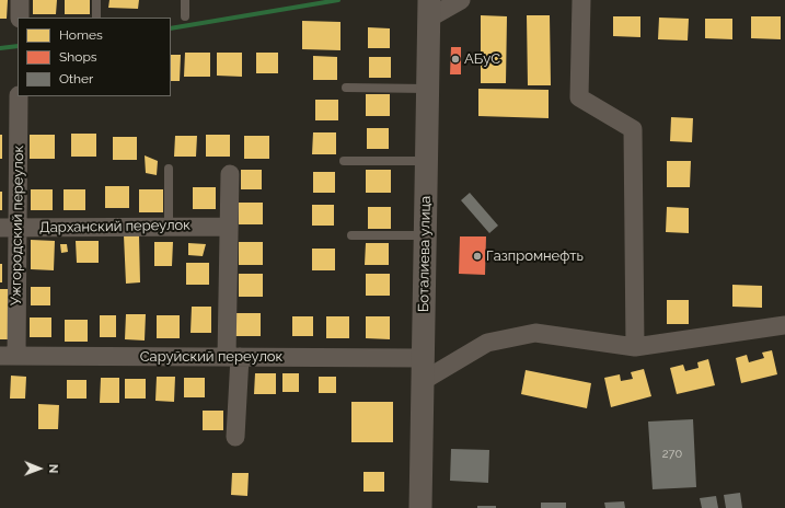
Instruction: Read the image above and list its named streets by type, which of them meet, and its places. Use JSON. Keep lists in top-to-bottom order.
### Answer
{
  "streets": {
    "street": [
      "Ужгородский переулок",
      "Дарханский переулок",
      "Боталиева улица",
      "Саруйский переулок"
    ]
  },
  "crossings": [
    ["Ужгородский переулок", "Дарханский переулок"],
    ["Ужгородский переулок", "Саруйский переулок"],
    ["Боталиева улица", "Саруйский переулок"]
  ],
  "places": ["АБуС", "Газпромнефть"],
  "house_numbers": ["270"],
  "legend": ["Homes", "Shops", "Other"],
  "north": "right"
}
